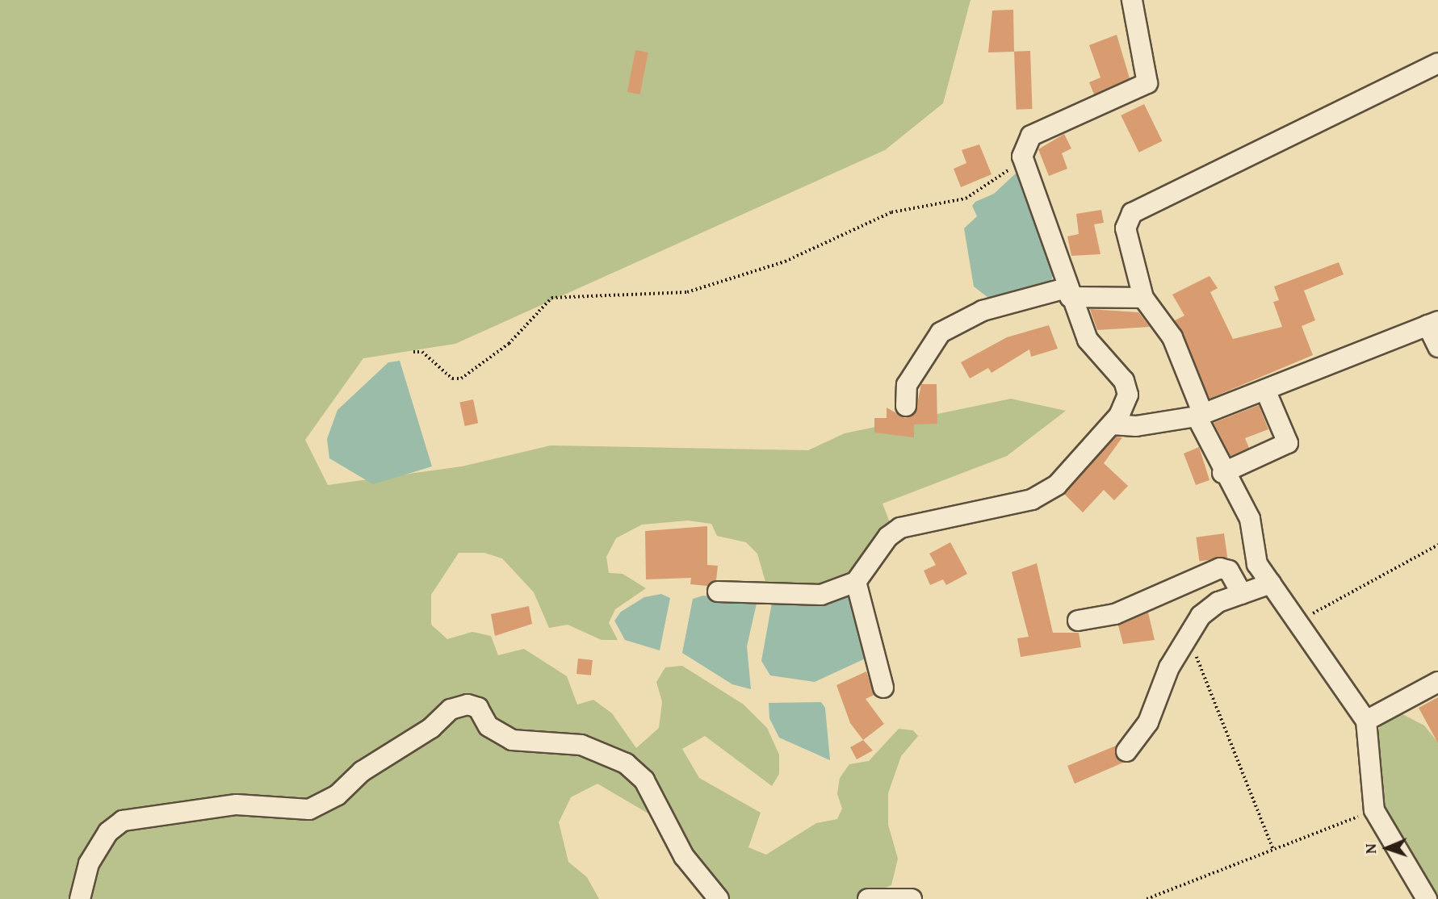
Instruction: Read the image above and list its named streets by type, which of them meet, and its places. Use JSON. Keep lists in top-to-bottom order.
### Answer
{
  "north": "left"
}
